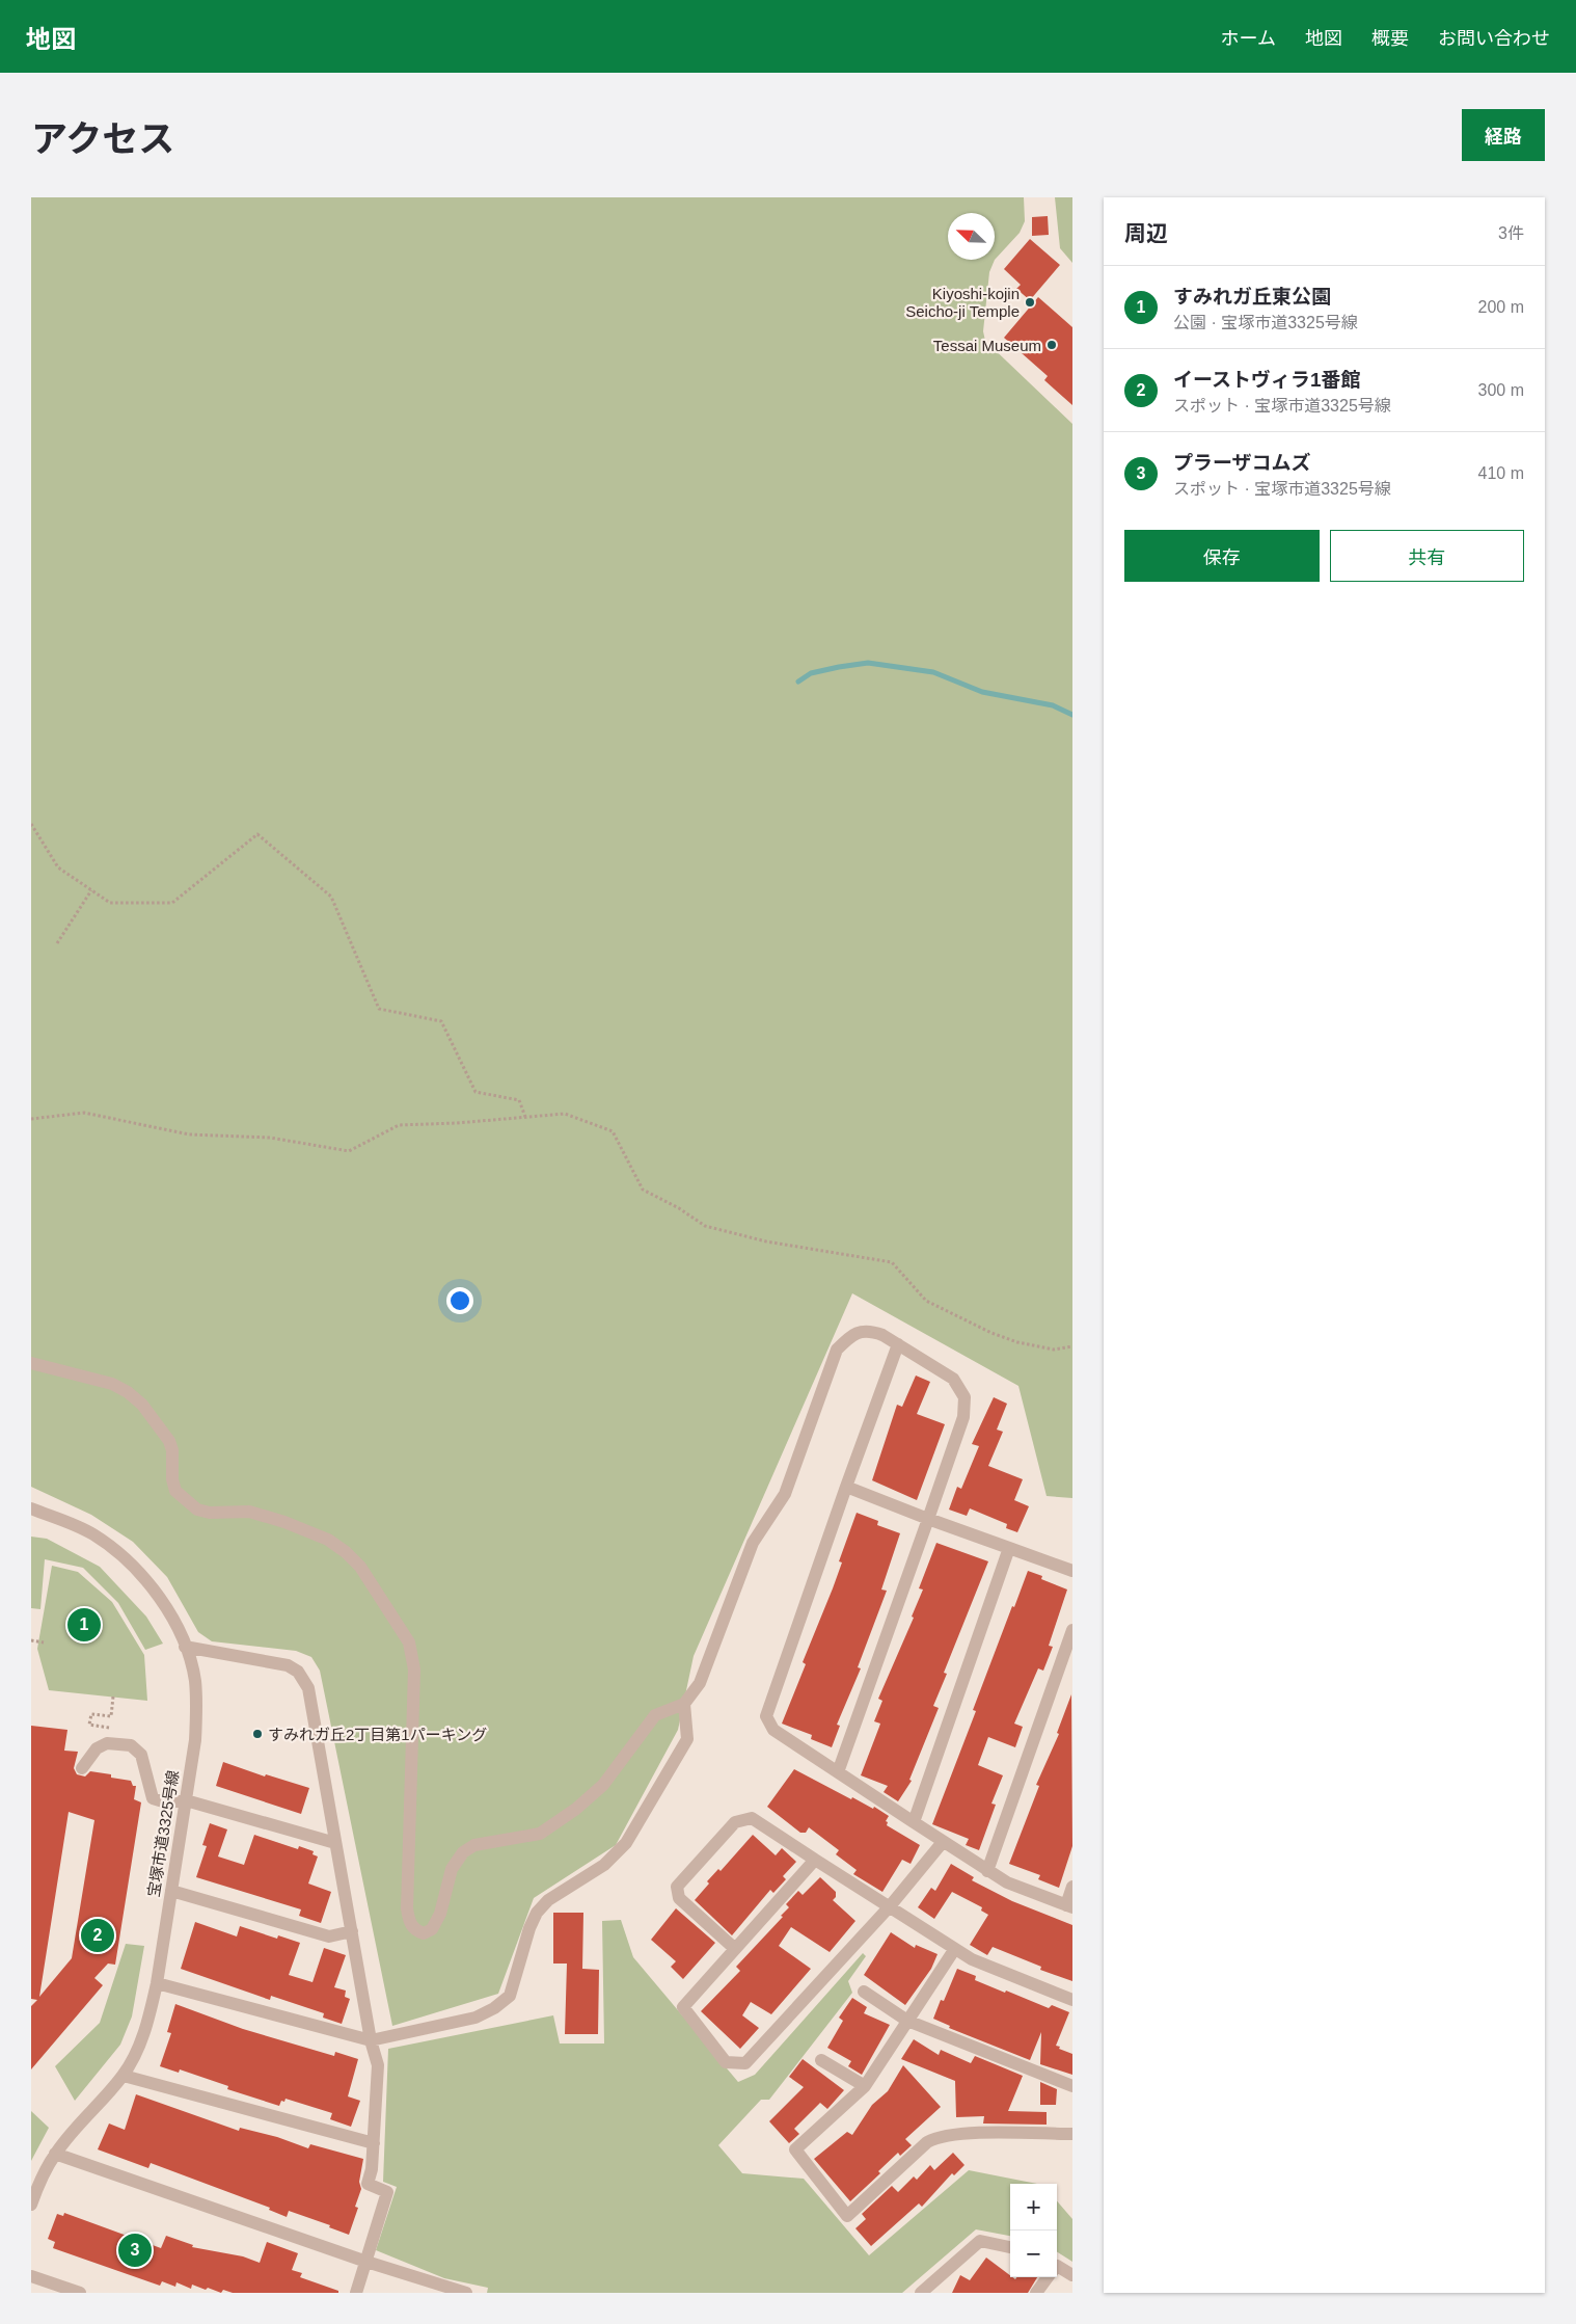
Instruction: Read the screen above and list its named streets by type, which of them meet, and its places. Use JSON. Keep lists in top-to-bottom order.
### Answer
{
  "streets": {
    "street": ["宝塚市道3325号線"]
  },
  "places": ["Kiyoshi-kojin Seicho-ji Temple", "Tessai Museum", "すみれガ丘2丁目第1パーキング"],
  "north": "top left",
  "page": {
    "header": "地図",
    "nav": [
      "ホーム",
      "地図",
      "概要",
      "お問い合わせ"
    ],
    "title": "アクセス",
    "buttons": [
      "経路",
      ["保存", "共有"]
    ],
    "heading": ["周辺", "3件"],
    "list": [
      {
        "mark": "1",
        "name": "すみれガ丘東公園",
        "note": "公園 · 宝塚市道3325号線",
        "value": "200 m"
      },
      {
        "mark": "2",
        "name": "イーストヴィラ1番館",
        "note": "スポット · 宝塚市道3325号線",
        "value": "300 m"
      },
      {
        "mark": "3",
        "name": "プラーザコムズ",
        "note": "スポット · 宝塚市道3325号線",
        "value": "410 m"
      }
    ],
    "pins": ["1", "2", "3"],
    "map_buttons": ["+", "−"]
  }
}
